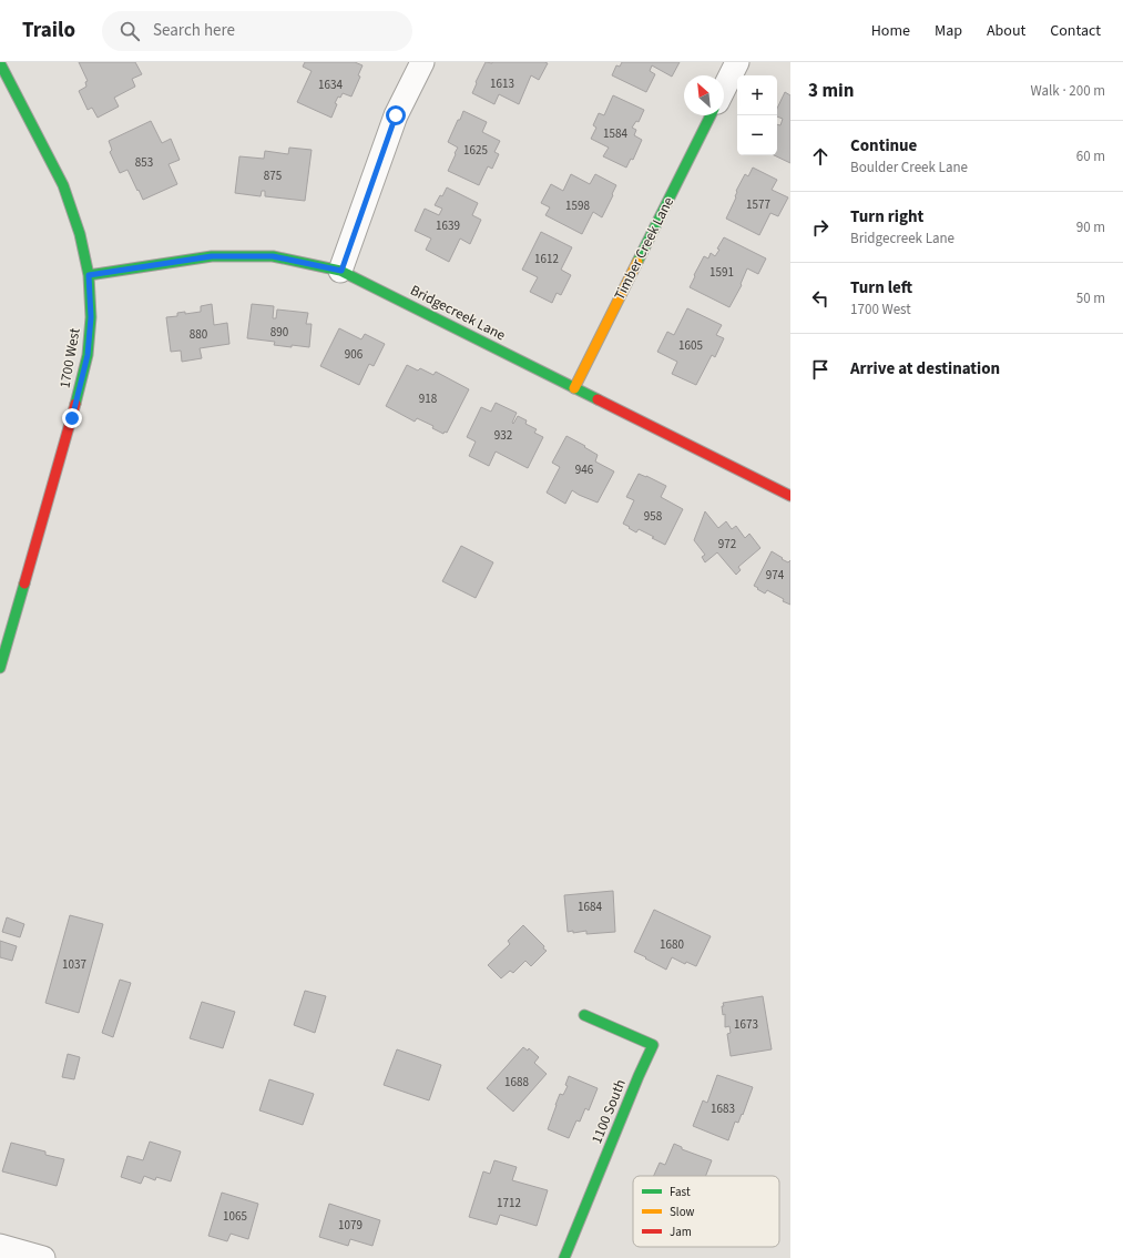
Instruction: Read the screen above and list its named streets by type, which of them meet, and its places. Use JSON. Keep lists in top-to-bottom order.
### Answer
{
  "streets": {
    "street": [
      "Timber Creek Lane",
      "Bridgecreek Lane",
      "1700 West",
      "1100 South"
    ]
  },
  "crossings": [
    ["Timber Creek Lane", "Bridgecreek Lane"],
    ["Bridgecreek Lane", "1700 West"]
  ],
  "house_numbers": [
    "1613",
    "1634",
    "1584",
    "1625",
    "853",
    "875",
    "1577",
    "1598",
    "1639",
    "1612",
    "1591",
    "890",
    "880",
    "1605",
    "906",
    "918",
    "932",
    "946",
    "958",
    "972",
    "974",
    "1684",
    "1680",
    "1037",
    "1673",
    "1688",
    "1683",
    "1712",
    "1065",
    "1079"
  ],
  "legend": ["Fast", "Slow", "Jam"],
  "north": "top left",
  "page": {
    "header": "Trailo",
    "search": "Search here",
    "nav": [
      "Home",
      "Map",
      "About",
      "Contact"
    ],
    "heading": ["3 min", "Walk · 200 m"],
    "map_buttons": ["+", "−"],
    "list": [
      ["Continue", "Boulder Creek Lane", "60 m"],
      ["Turn right", "Bridgecreek Lane", "90 m"],
      ["Turn left", "1700 West", "50 m"],
      "Arrive at destination"
    ]
  }
}
